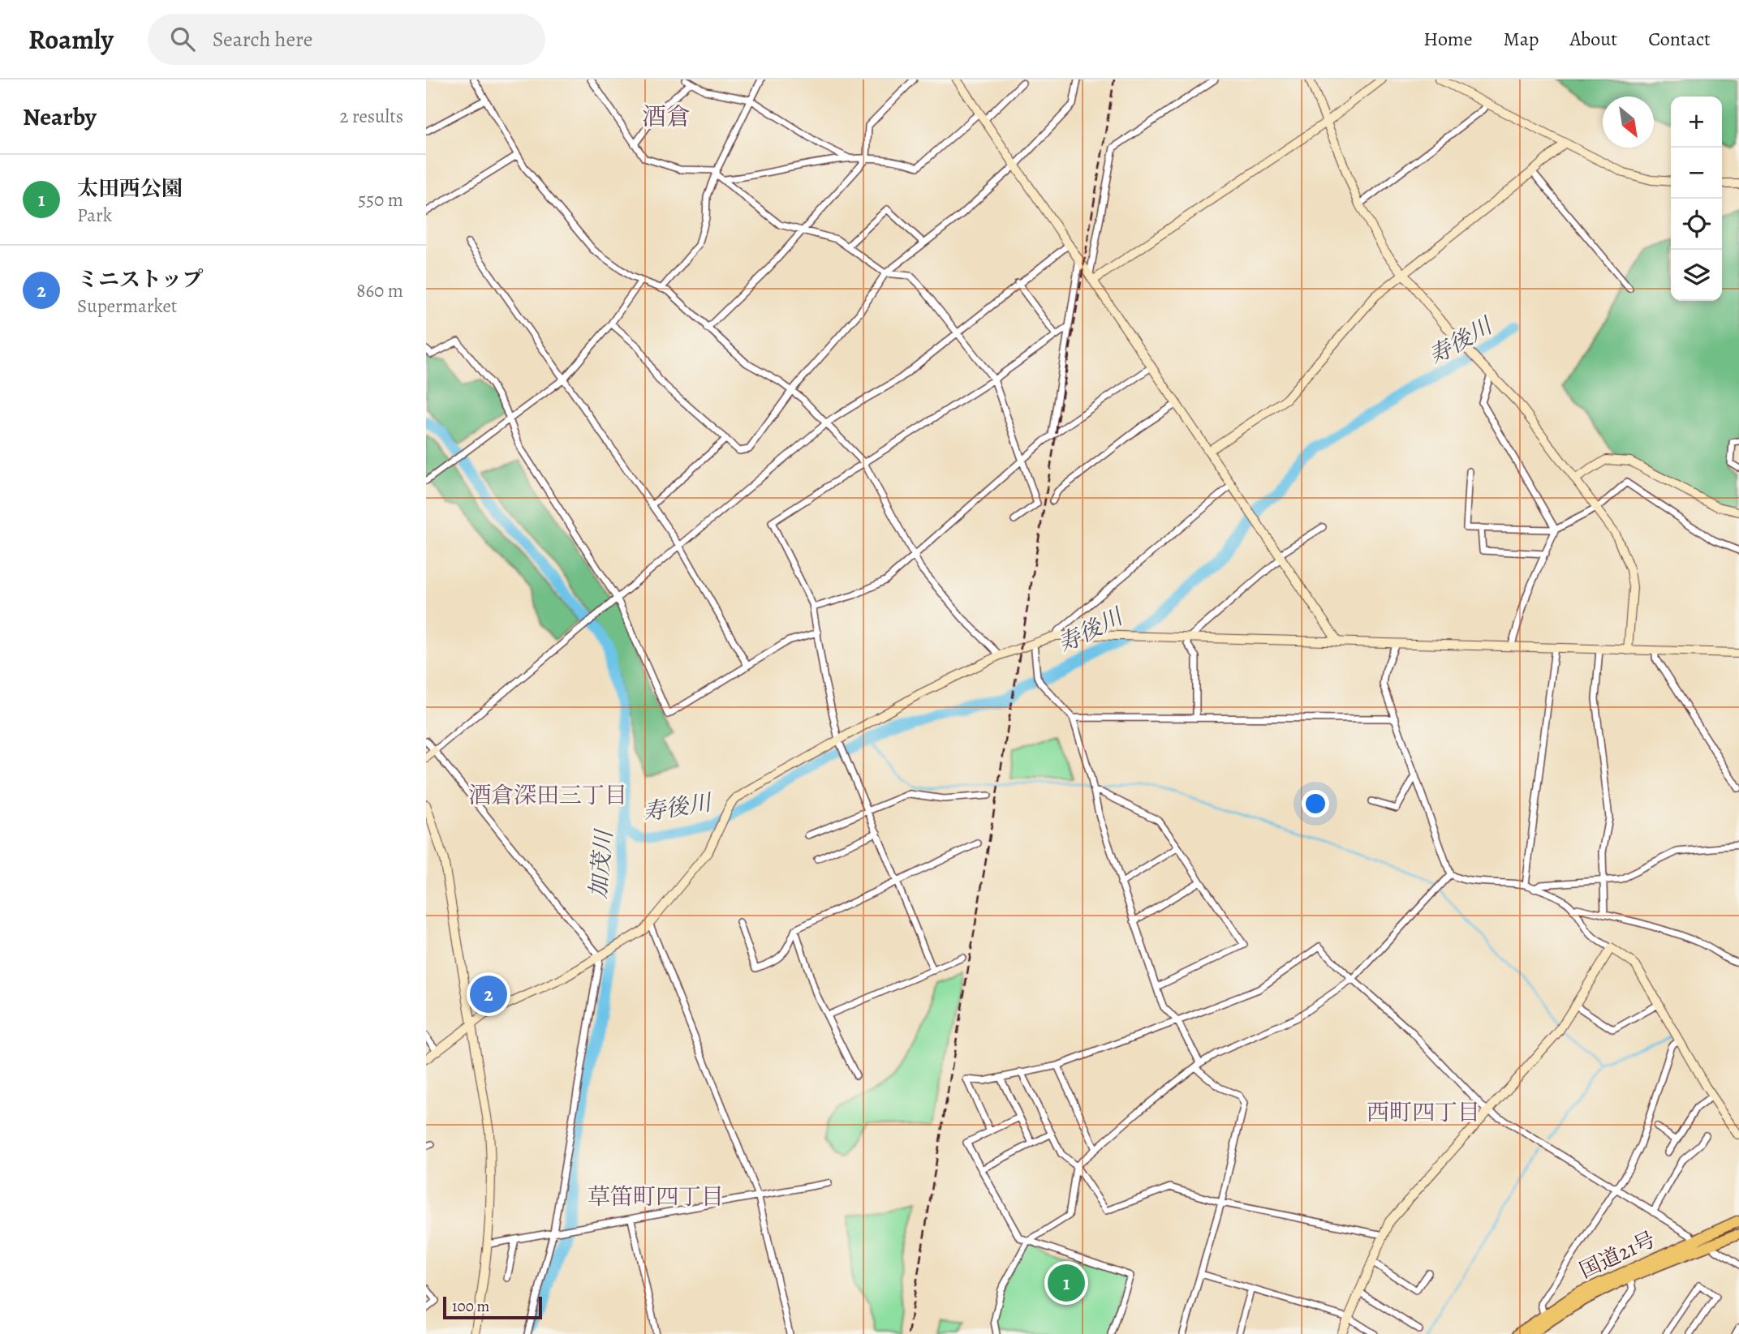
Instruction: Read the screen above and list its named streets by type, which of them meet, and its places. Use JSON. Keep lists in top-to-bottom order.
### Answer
{
  "streets": {
    "highway": ["国道21号"]
  },
  "districts": [
    "酒倉",
    "酒倉深田三丁目",
    "西町四丁目",
    "草笛町四丁目"
  ],
  "water": ["寿後川", "加茂川"],
  "scale_bar": "100 m",
  "north": "bottom right",
  "page": {
    "header": "Roamly",
    "search": "Search here",
    "nav": [
      "Home",
      "Map",
      "About",
      "Contact"
    ],
    "heading": ["Nearby", "2 results"],
    "map_buttons": ["+", "−"],
    "list": [
      {
        "mark": "1",
        "name": "太田西公園",
        "note": "Park",
        "value": "550 m"
      },
      {
        "mark": "2",
        "name": "ミニストップ",
        "note": "Supermarket",
        "value": "860 m"
      }
    ],
    "pins": ["2", "1"],
    "scale": "100 m"
  }
}
